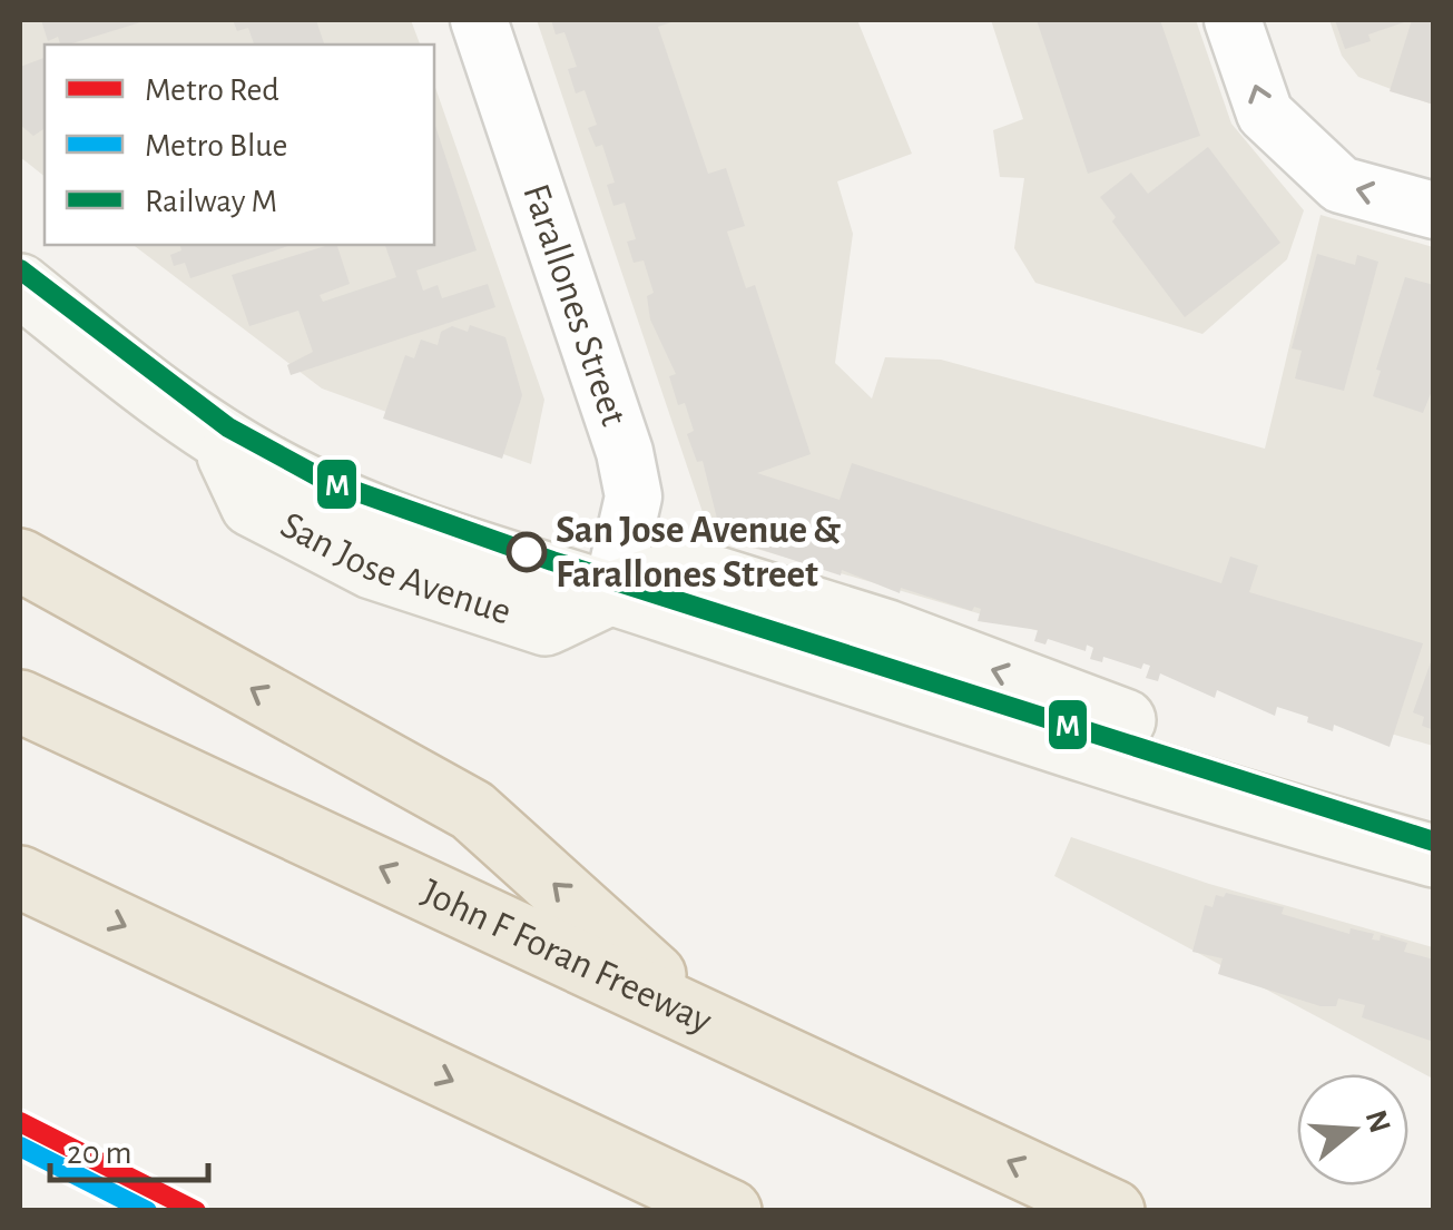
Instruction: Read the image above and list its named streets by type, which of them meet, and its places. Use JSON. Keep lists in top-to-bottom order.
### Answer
{
  "streets": {
    "highway": ["John F Foran Freeway"],
    "main road": ["San Jose Avenue"],
    "street": ["Farallones Street"]
  },
  "crossings": [
    ["Farallones Street", "San Jose Avenue"]
  ],
  "places": ["San Jose Avenue & Farallones Street"],
  "lines": ["rail line M", "metro line Red", "metro line Blue"],
  "legend": ["Metro Red", "Metro Blue", "Railway M"],
  "scale_bar": "20 m",
  "north": "right"
}
